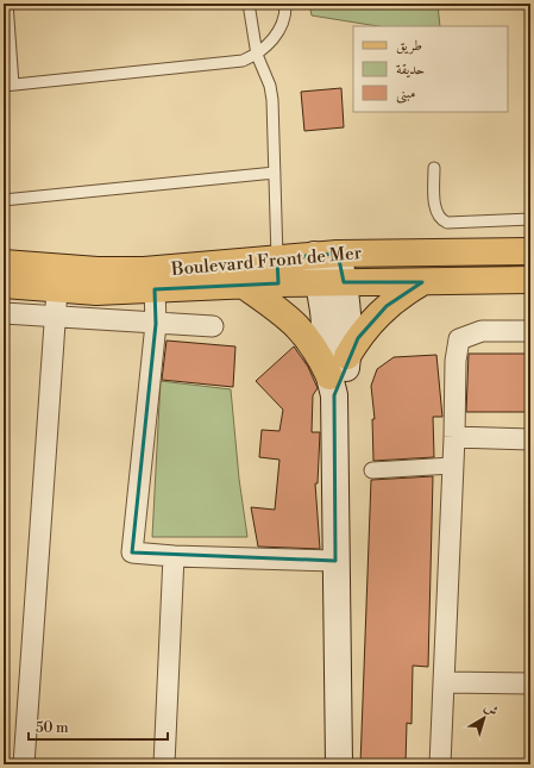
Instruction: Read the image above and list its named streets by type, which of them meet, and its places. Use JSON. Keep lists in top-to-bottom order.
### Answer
{
  "streets": {
    "main road": ["Boulevard Front de Mer"]
  },
  "legend": ["طريق", "حديقة", "مبنى"],
  "scale_bar": "50 m",
  "north": "top right"
}
